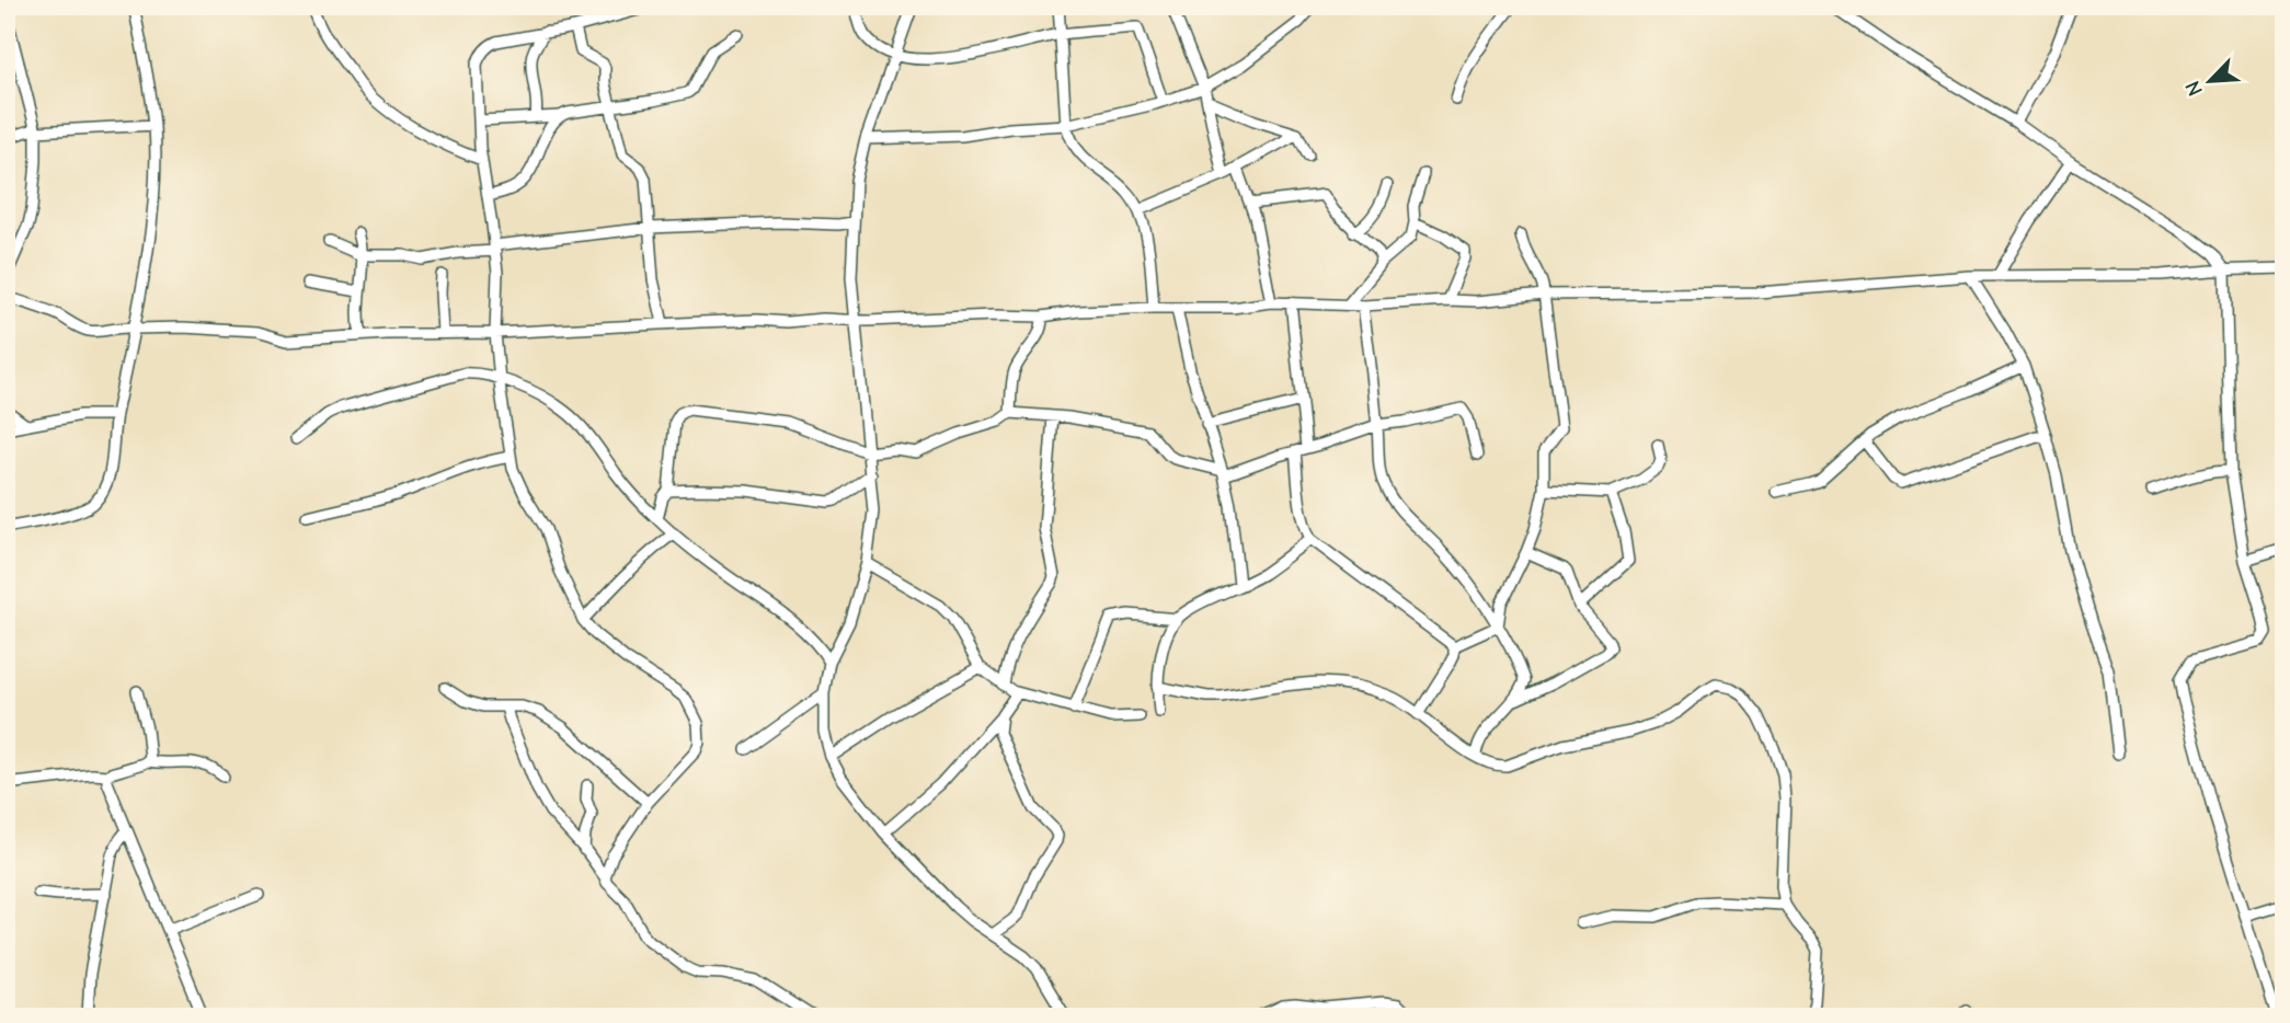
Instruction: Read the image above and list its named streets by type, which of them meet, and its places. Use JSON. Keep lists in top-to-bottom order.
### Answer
{
  "north": "bottom left"
}
